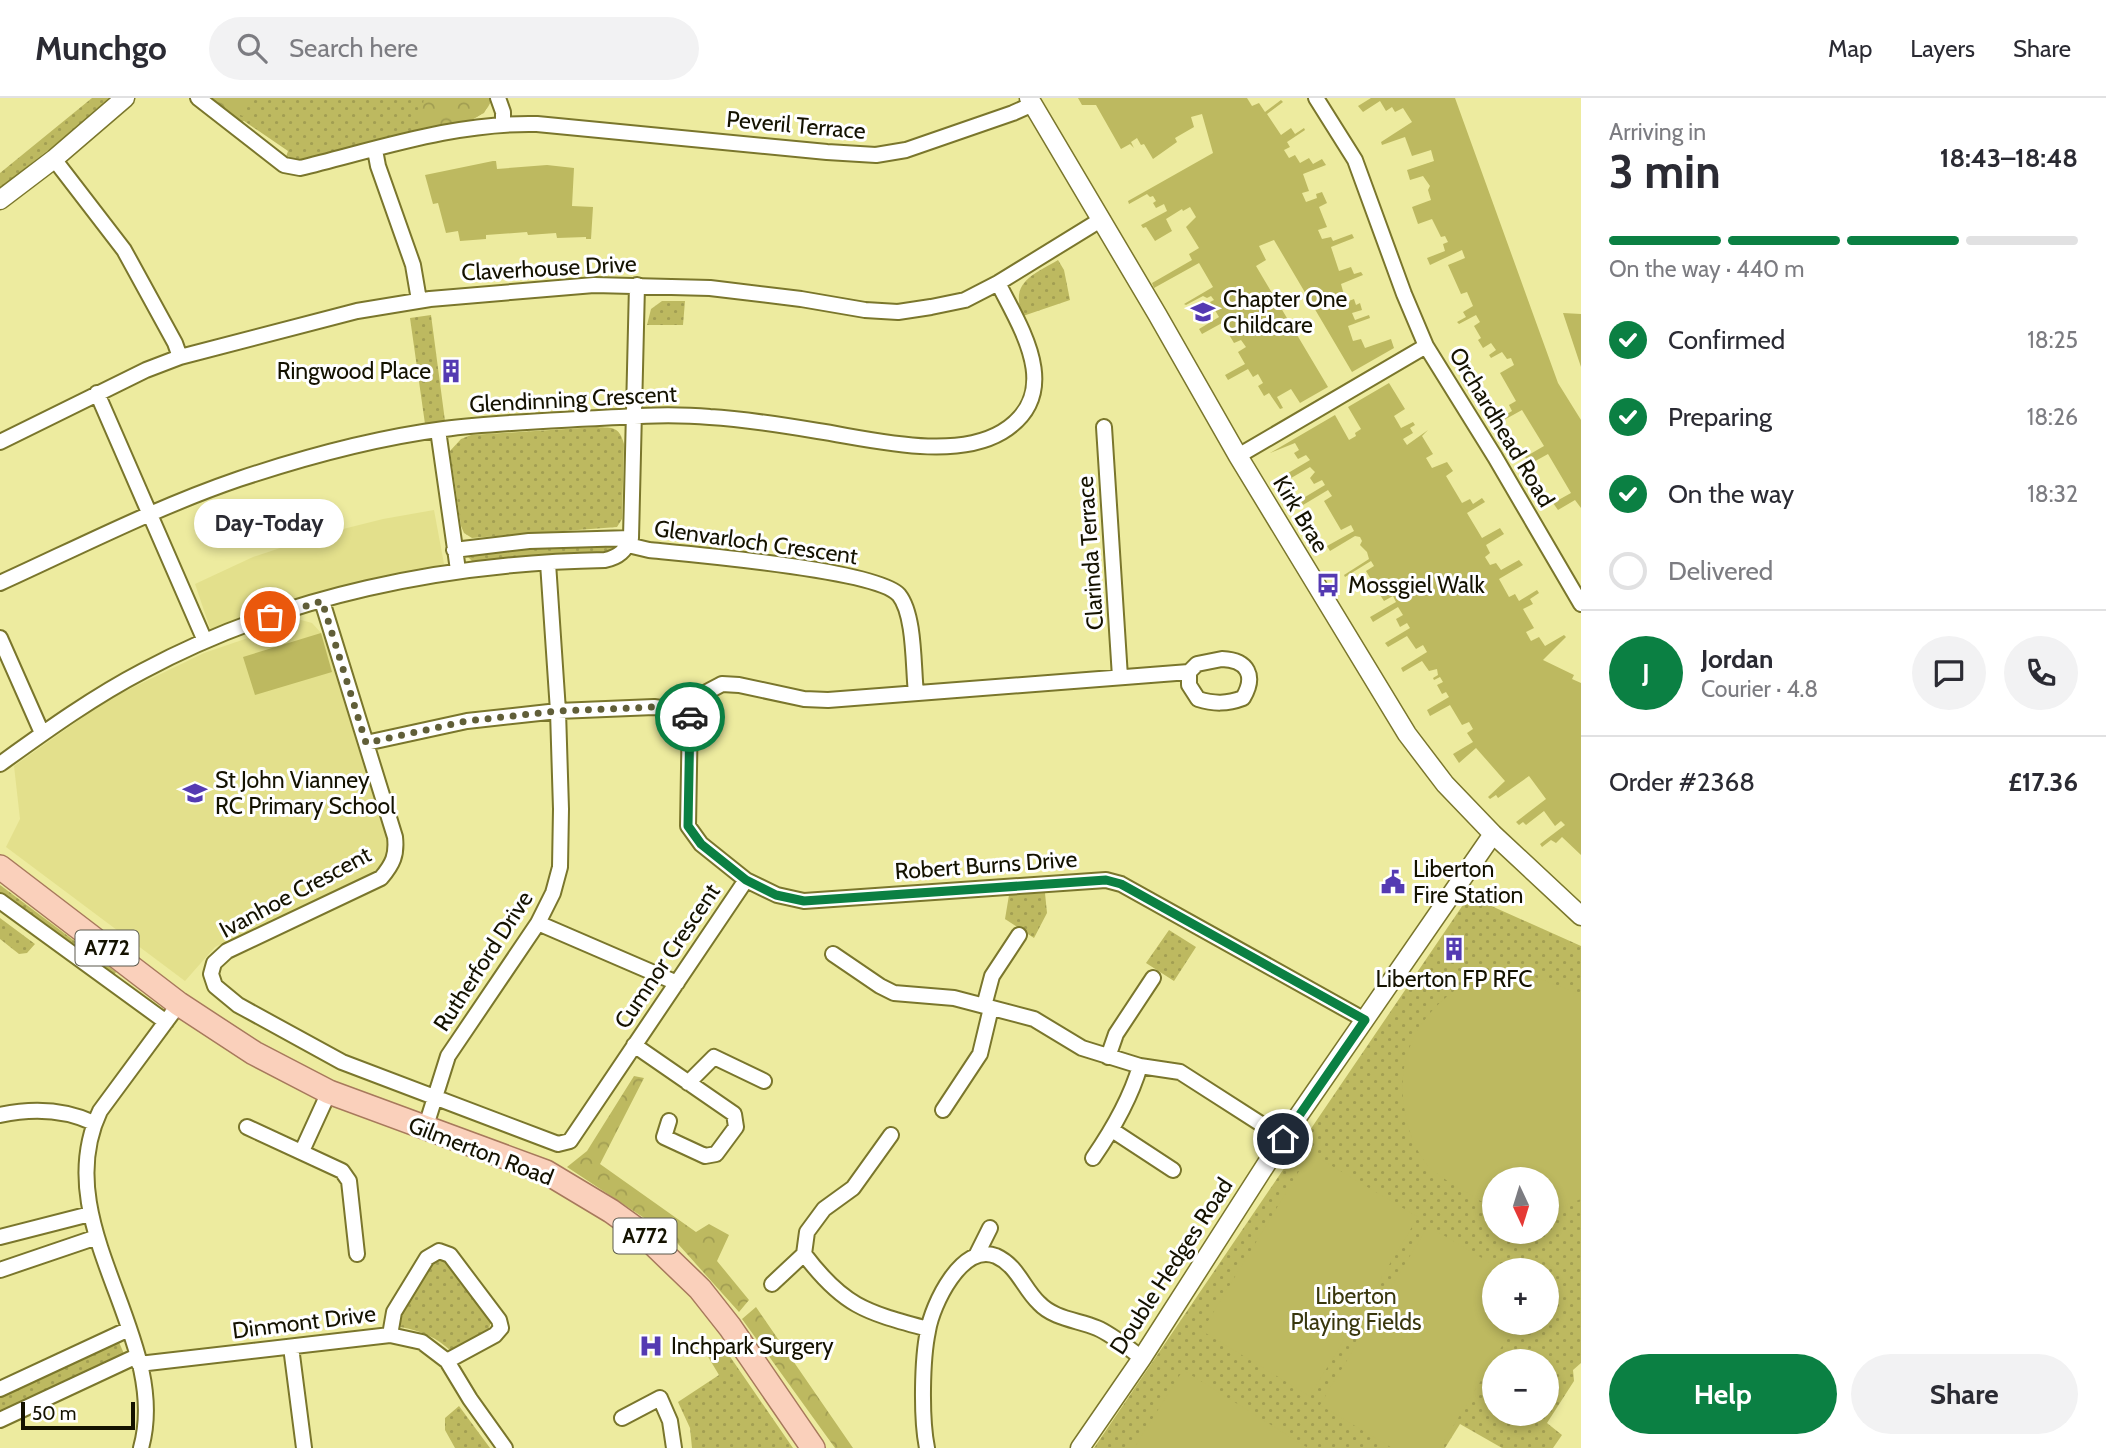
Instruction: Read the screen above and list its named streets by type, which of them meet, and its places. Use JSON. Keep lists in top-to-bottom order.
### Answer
{
  "streets": {
    "main road": ["A772", "Gilmerton Road"],
    "street": [
      "Peveril Terrace",
      "Claverhouse Drive",
      "Glendinning Crescent",
      "Orchardhead Road",
      "Kirk Brae",
      "Glenvarloch Crescent",
      "Clarinda Terrace",
      "Robert Burns Drive",
      "Ivanhoe Crescent",
      "Cumnor Crescent",
      "Rutherford Drive",
      "Double Hedges Road",
      "Dinmont Drive"
    ]
  },
  "crossings": [
    ["Peveril Terrace", "Kirk Brae"],
    ["Claverhouse Drive", "Glendinning Crescent"],
    ["Claverhouse Drive", "Kirk Brae"],
    ["Orchardhead Road", "Kirk Brae"],
    ["Kirk Brae", "Double Hedges Road"],
    ["Glenvarloch Crescent", "Ivanhoe Crescent"],
    ["Glenvarloch Crescent", "Rutherford Drive"],
    ["Robert Burns Drive", "Cumnor Crescent"],
    ["Robert Burns Drive", "Double Hedges Road"],
    ["Ivanhoe Crescent", "Cumnor Crescent"],
    ["Ivanhoe Crescent", "Rutherford Drive"],
    ["Cumnor Crescent", "Rutherford Drive"],
    ["Rutherford Drive", "Gilmerton Road"]
  ],
  "parks": ["Liberton Playing Fields"],
  "places": {
    "school or university": ["Chapter One Childcare", "St John Vianney RC Primary School"],
    "building": ["Ringwood Place", "Liberton FP RFC"],
    "bus stop": ["Mossgiel Walk"],
    "other": ["Day-Today"],
    "public building": ["Liberton Fire Station"],
    "hospital": ["Inchpark Surgery"]
  },
  "scale_bar": "50 m",
  "north": "bottom",
  "page": {
    "header": "Munchgo",
    "search": "Search here",
    "nav": ["Map", "Layers", "Share"],
    "heading": ["3 min", "Arriving in", "18:43–18:48"],
    "panel": [
      "Jordan",
      "Courier · 4.8",
      "Order #2368",
      "£17.36"
    ],
    "bar": "On the way · 440 m",
    "list": [
      ["Confirmed", "18:25"],
      ["Preparing", "18:26"],
      ["On the way", "18:32"],
      "Delivered"
    ],
    "bubble": "Day-Today",
    "round": "J",
    "map_buttons": ["+", "−"],
    "buttons": ["Help", "Share"],
    "scale": "50 m"
  }
}
